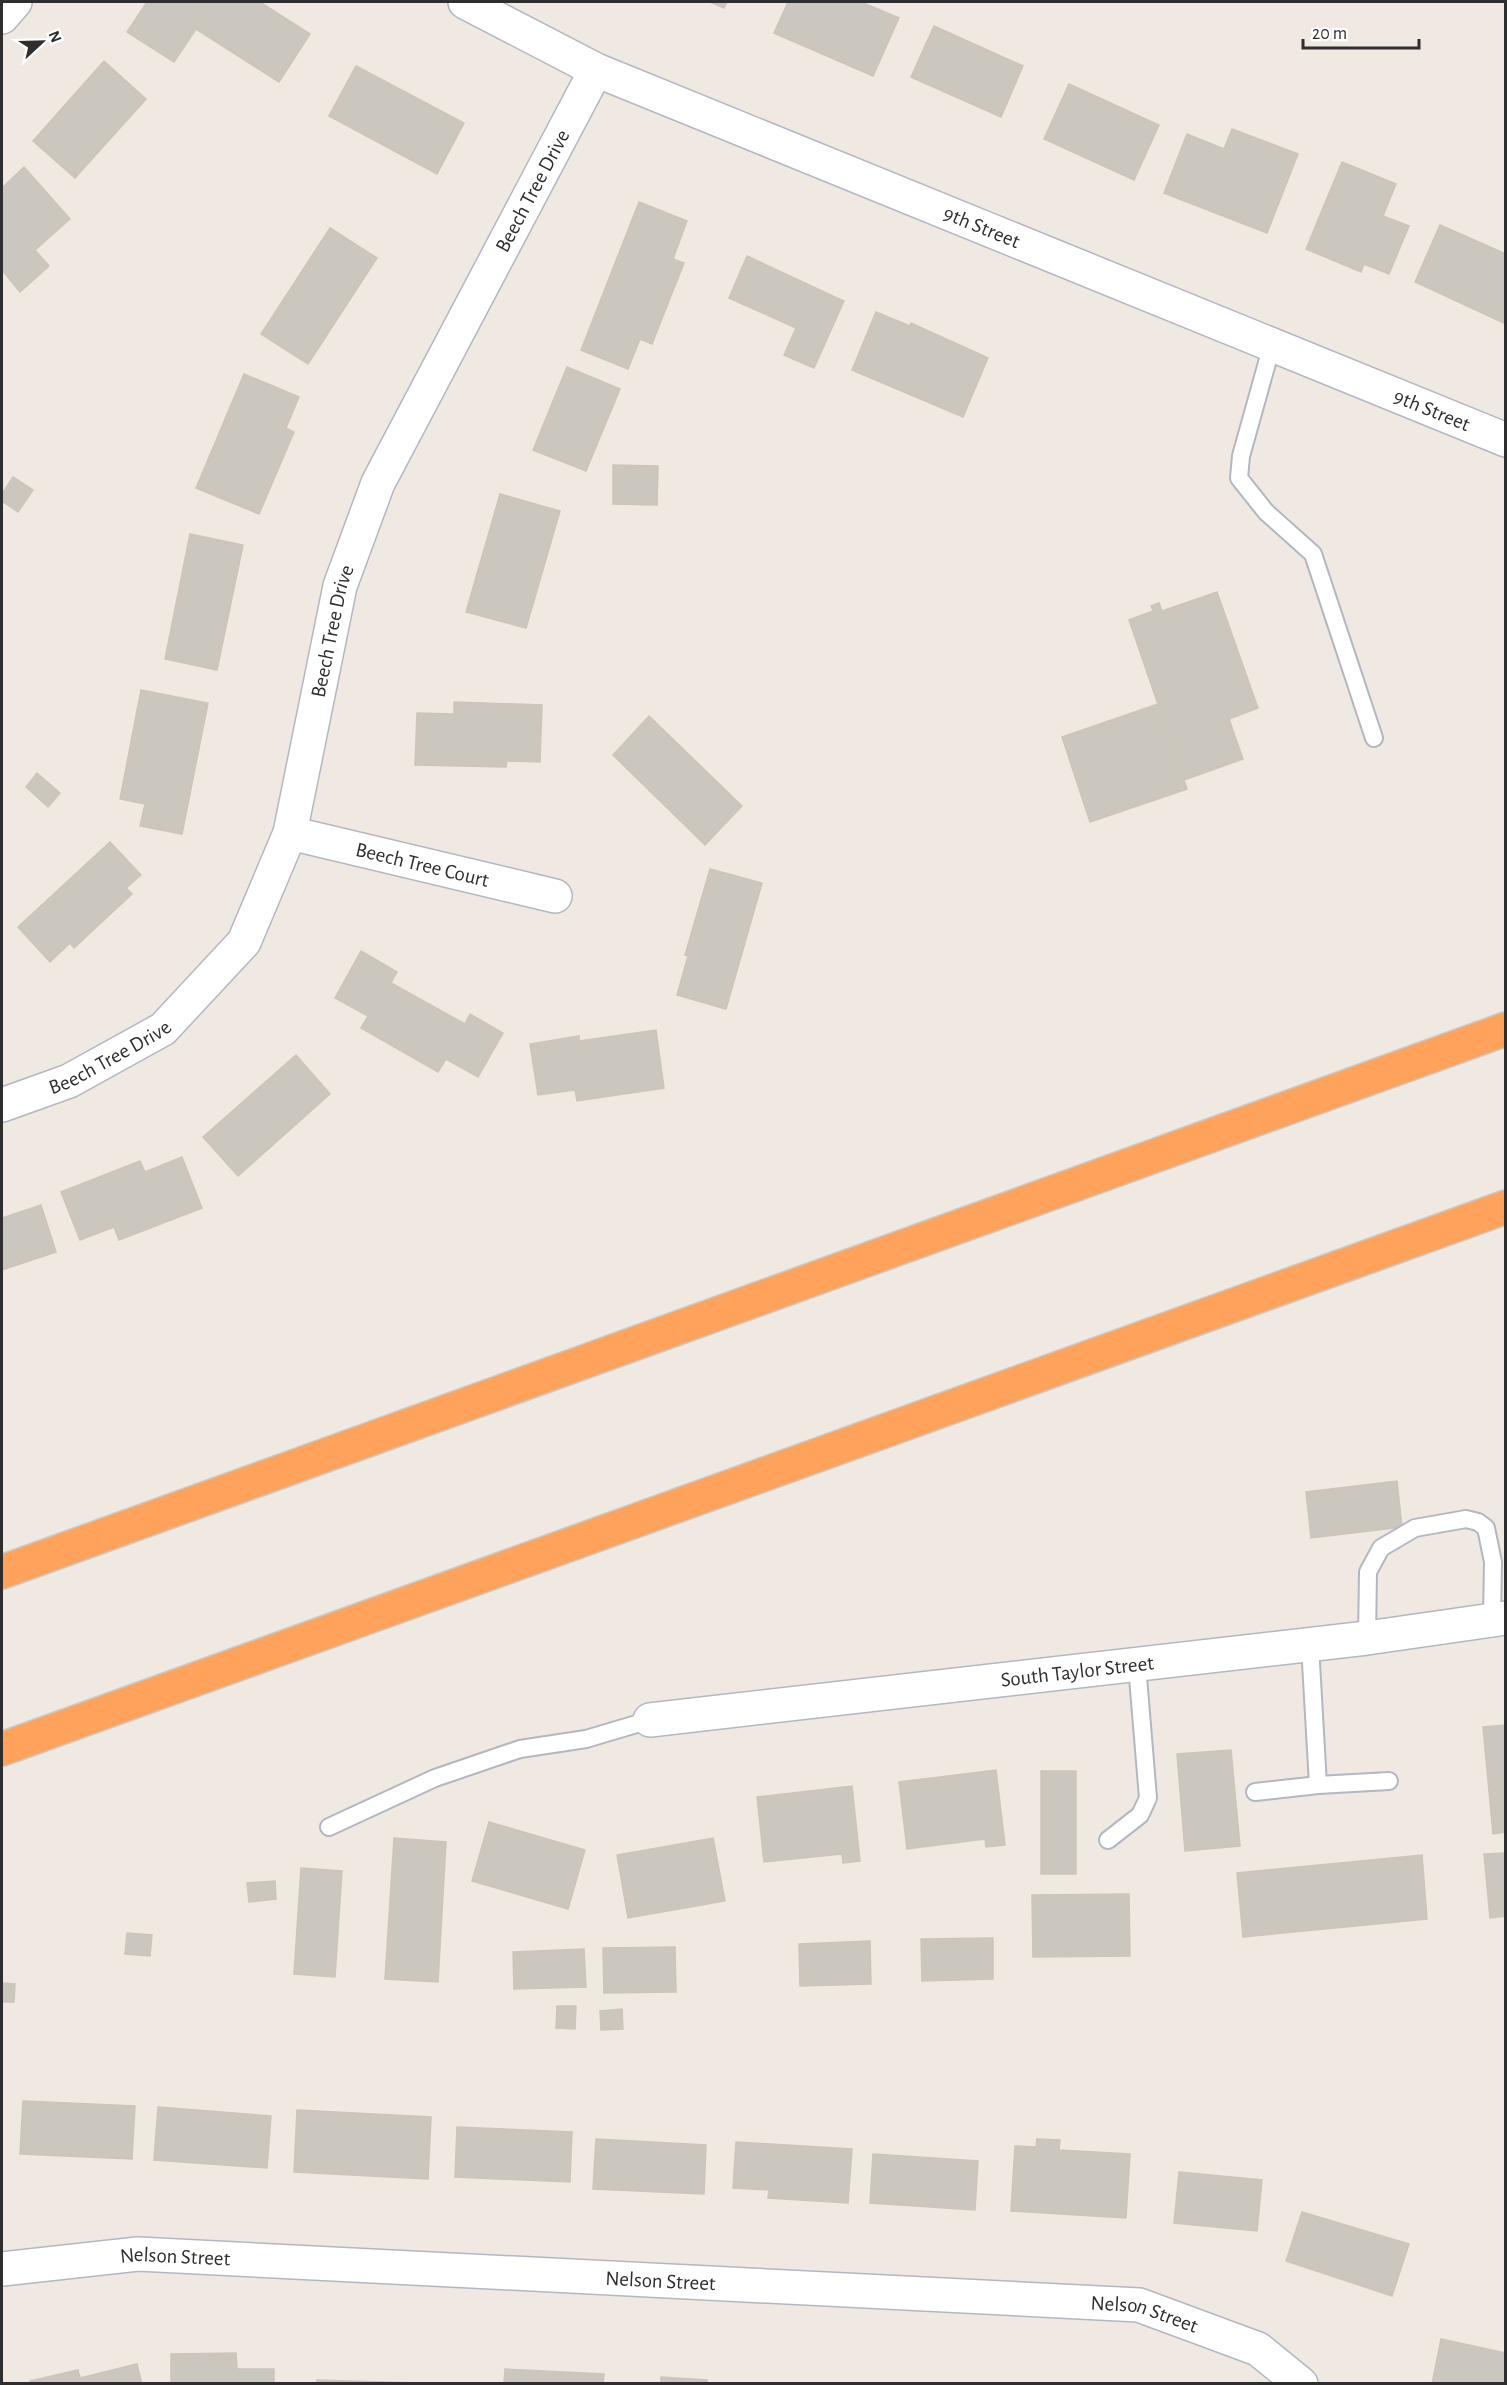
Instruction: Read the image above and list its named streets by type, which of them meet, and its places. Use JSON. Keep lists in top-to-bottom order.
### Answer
{
  "streets": {
    "street": [
      "Beech Tree Drive",
      "9th Street",
      "Beech Tree Court",
      "South Taylor Street",
      "Nelson Street"
    ]
  },
  "crossings": [
    ["Beech Tree Drive", "9th Street"],
    ["Beech Tree Drive", "Beech Tree Court"]
  ],
  "scale_bar": "20 m",
  "north": "right"
}
